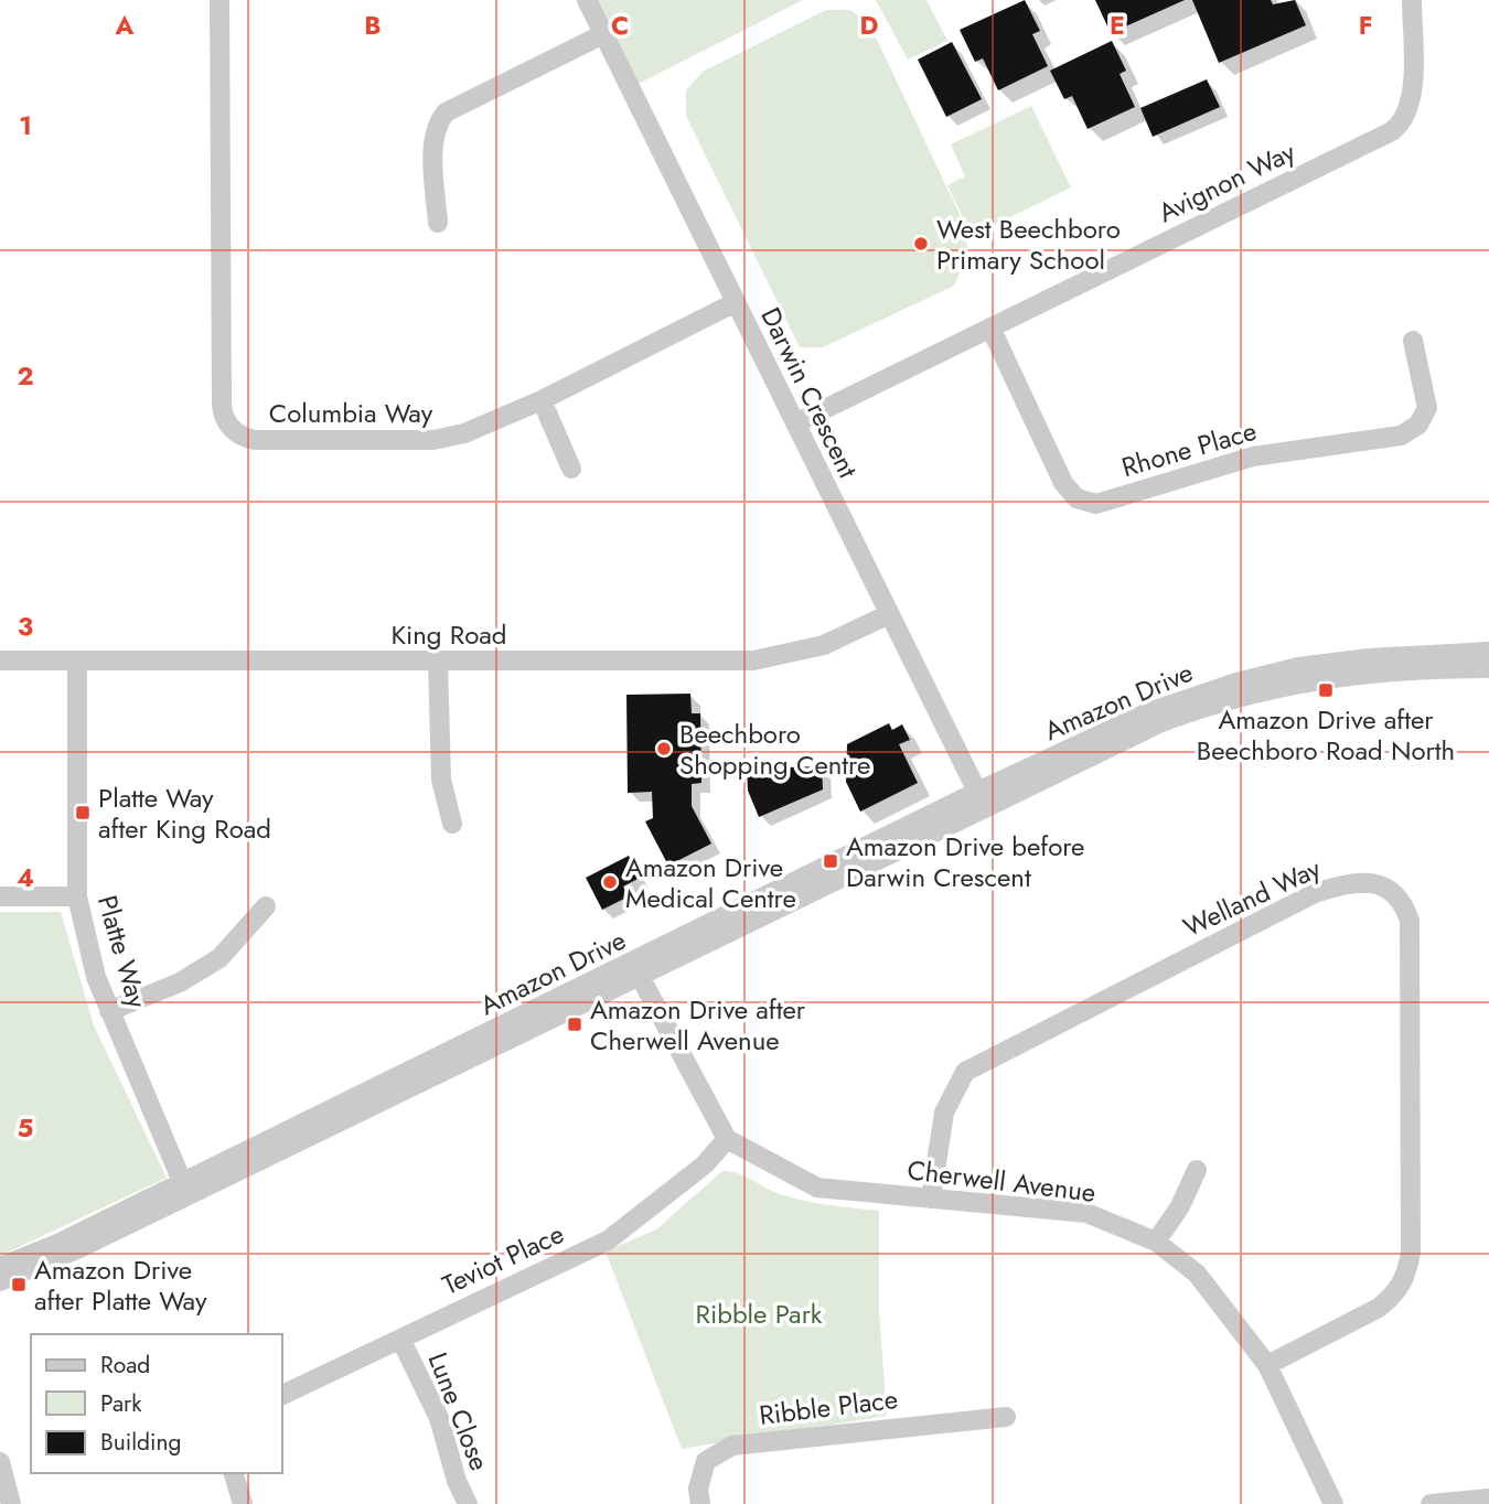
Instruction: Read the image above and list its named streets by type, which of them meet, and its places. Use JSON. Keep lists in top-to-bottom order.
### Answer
{
  "streets": {
    "street": [
      "Avignon Way",
      "Darwin Crescent",
      "Columbia Way",
      "Rhone Place",
      "King Road",
      "Amazon Drive",
      "Welland Way",
      "Platte Way",
      "Cherwell Avenue",
      "Teviot Place",
      "Ribble Place",
      "Lune Close"
    ]
  },
  "crossings": [
    ["Avignon Way", "Darwin Crescent"],
    ["Avignon Way", "Rhone Place"],
    ["Darwin Crescent", "Columbia Way"],
    ["Darwin Crescent", "King Road"],
    ["Darwin Crescent", "Amazon Drive"],
    ["King Road", "Platte Way"],
    ["Amazon Drive", "Platte Way"],
    ["Welland Way", "Cherwell Avenue"],
    ["Cherwell Avenue", "Teviot Place"],
    ["Teviot Place", "Lune Close"]
  ],
  "parks": ["Ribble Park"],
  "places": {
    "other": ["West Beechboro Primary School", "Beechboro Shopping Centre", "Amazon Drive Medical Centre"],
    "transit": [
      "Amazon Drive after Beechboro Road North",
      "Platte Way after King Road",
      "Amazon Drive before Darwin Crescent",
      "Amazon Drive after Cherwell Avenue",
      "Amazon Drive after Platte Way"
    ]
  },
  "legend": ["Road", "Park", "Building"],
  "grid": {
    "columns": [
      "A",
      "B",
      "C",
      "D",
      "E",
      "F"
    ],
    "rows": [
      "1",
      "2",
      "3",
      "4",
      "5"
    ]
  }
}
